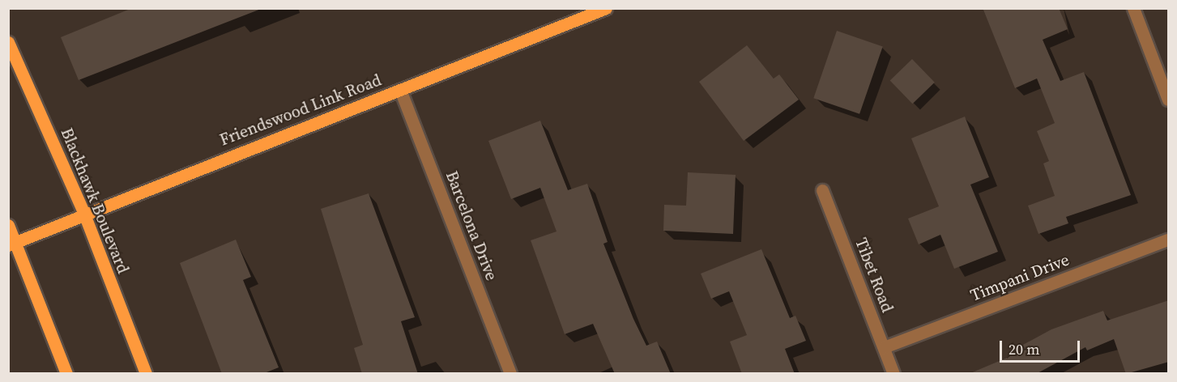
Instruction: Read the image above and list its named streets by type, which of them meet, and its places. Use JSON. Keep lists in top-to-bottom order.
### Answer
{
  "streets": {
    "main road": ["Friendswood Link Road", "Blackhawk Boulevard"],
    "street": ["Barcelona Drive", "Tibet Road", "Timpani Drive"]
  },
  "crossings": [
    ["Friendswood Link Road", "Blackhawk Boulevard"],
    ["Friendswood Link Road", "Barcelona Drive"],
    ["Tibet Road", "Timpani Drive"]
  ],
  "scale_bar": "20 m"
}
